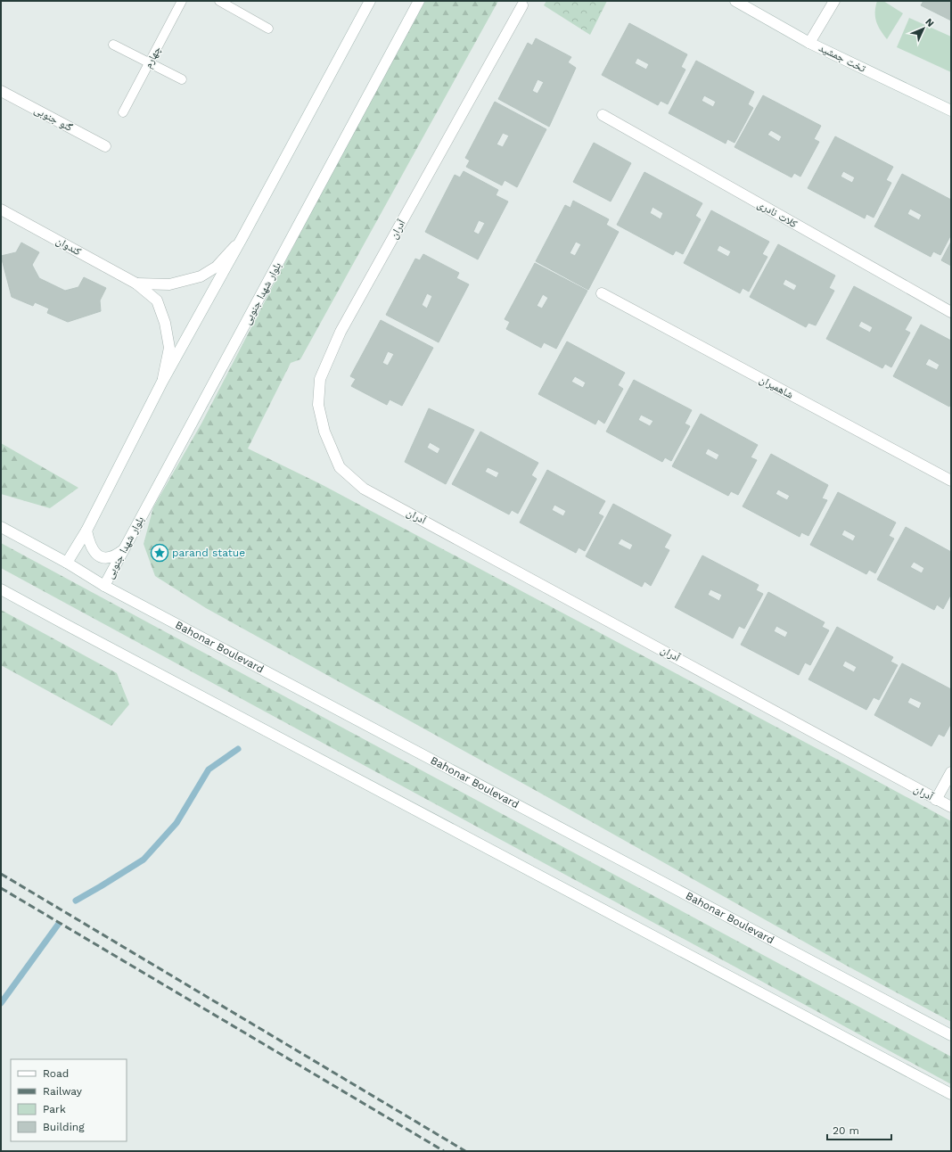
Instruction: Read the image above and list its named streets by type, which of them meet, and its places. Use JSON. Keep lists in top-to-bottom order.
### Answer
{
  "streets": {
    "street": [
      "تخت جمشید",
      "گنو جنوبی",
      "کلات نادری",
      "آدران",
      "کندوان",
      "بلوار شهدا جنوبی",
      "شاهمیران",
      "Bahonar Boulevard"
    ],
    "lane": ["چهارم"]
  },
  "crossings": [
    ["بلوار شهدا جنوبی", "Bahonar Boulevard"]
  ],
  "places": {
    "place": ["parand statue"]
  },
  "legend": [
    "Road",
    "Railway",
    "Park",
    "Building"
  ],
  "scale_bar": "20 m",
  "north": "top right"
}
